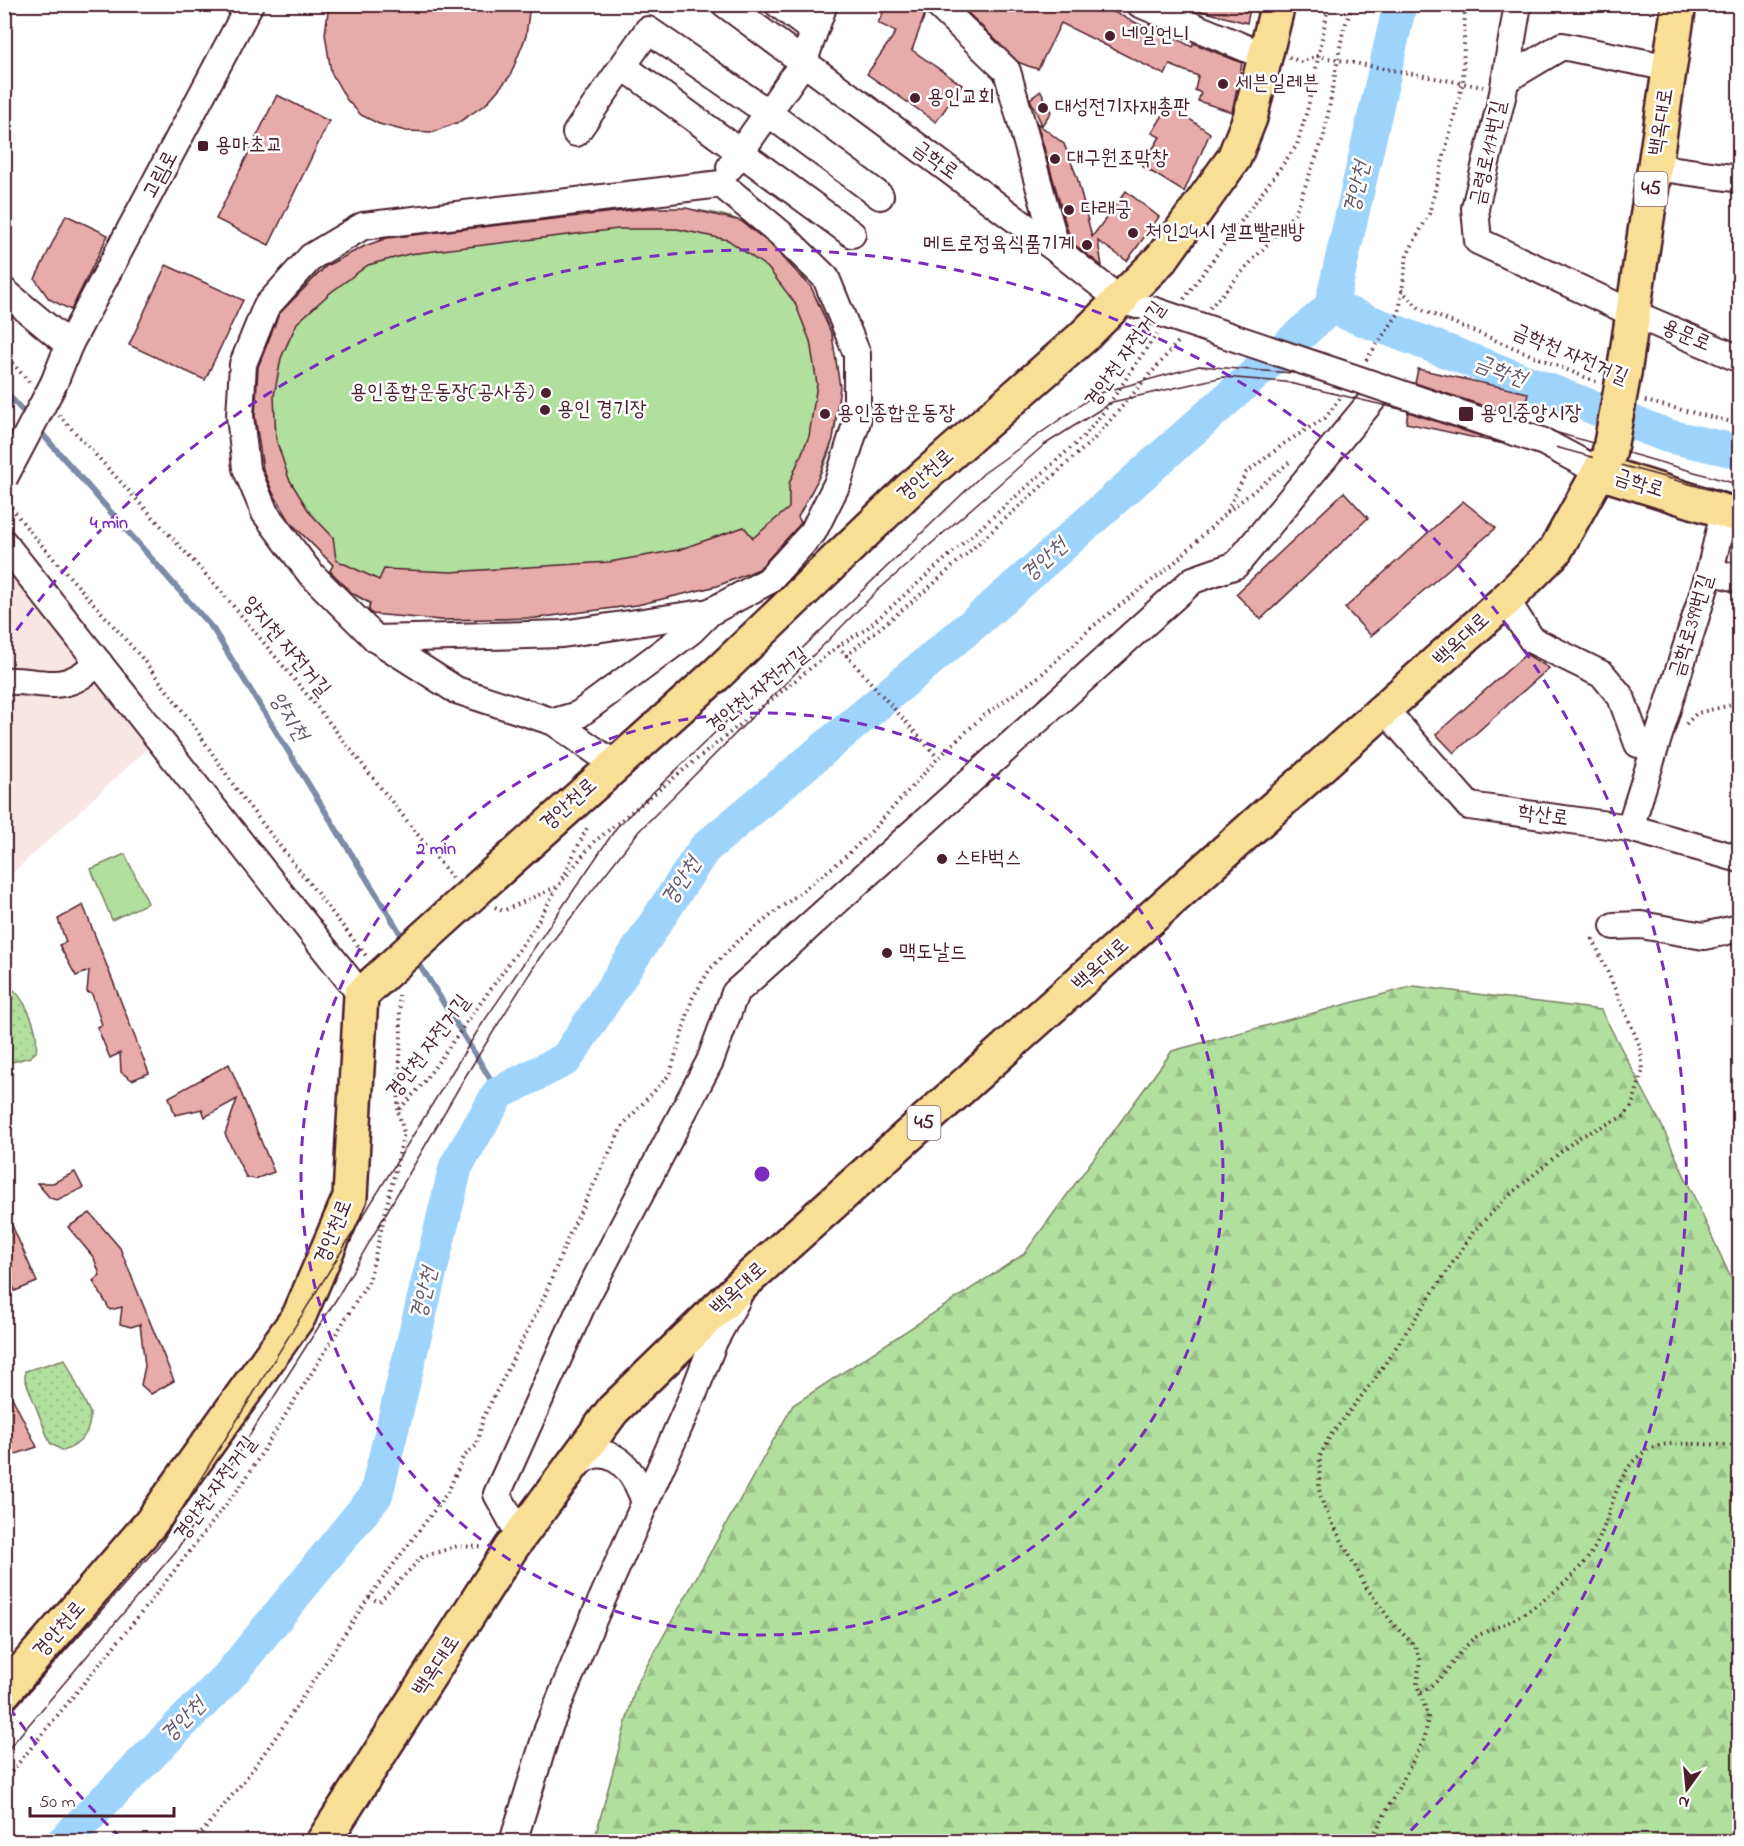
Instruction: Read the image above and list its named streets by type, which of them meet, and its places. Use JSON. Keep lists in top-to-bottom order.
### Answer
{
  "streets": {
    "main road": [
      "백옥대로",
      "금학로",
      "45",
      "경안천로"
    ],
    "street": [
      "금령로117번길",
      "고림로",
      "용문로",
      "금학로399번길",
      "학산로"
    ],
    "path": ["경안천 자전거길", "금학천 자전거길", "양지천 자전거길"]
  },
  "crossings": [
    ["백옥대로", "금령로117번길"],
    ["백옥대로", "금학로"],
    ["백옥대로", "용문로"],
    ["백옥대로", "금학천 자전거길"],
    ["백옥대로", "학산로"],
    ["금령로117번길", "용문로"],
    ["금학로", "경안천 자전거길"],
    ["금학로", "경안천로"],
    ["금학로", "금학로399번길"],
    ["경안천 자전거길", "경안천로"],
    ["금학로399번길", "학산로"]
  ],
  "water": ["경안천", "금학천", "양지천"],
  "places": {
    "other": [
      "네일언니",
      "세븐일레븐",
      "용인교회",
      "대성전기자재총판",
      "대구원조막창",
      "다래궁",
      "처인24시 셀프빨래방",
      "메트로정육식품기계",
      "용인종합운동장(공사중)",
      "용인 경기장",
      "용인종합운동장",
      "스타벅스",
      "맥도날드"
    ],
    "transit": ["용마초교", "용인중앙시장"]
  },
  "scale_bar": "50 m",
  "north": "bottom",
  "rings": ["4 min", "2 min"]
}
